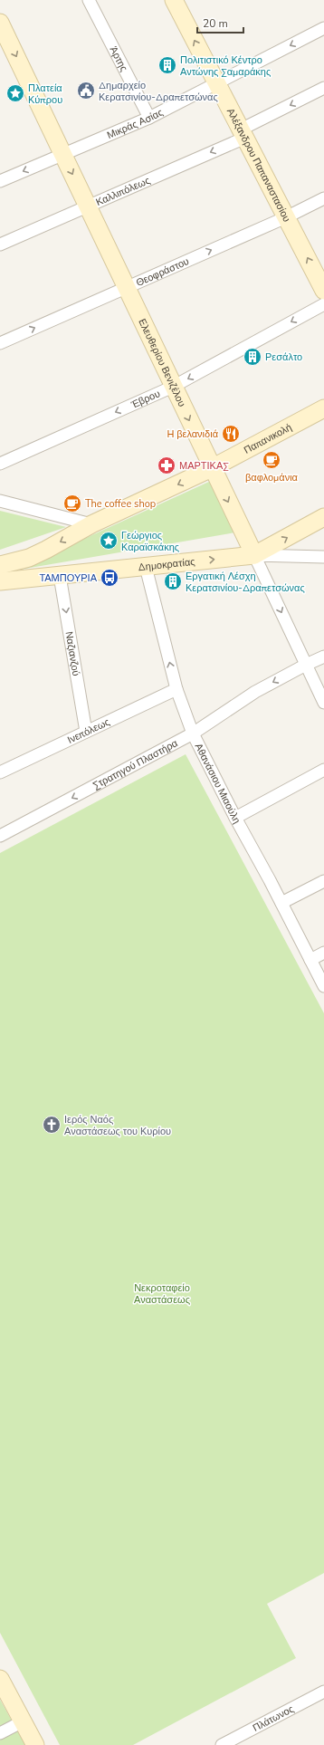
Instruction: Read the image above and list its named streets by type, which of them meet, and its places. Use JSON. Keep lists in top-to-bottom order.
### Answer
{
  "streets": {
    "street": [
      "Άρτης",
      "Μικράς Ασίας",
      "Αλέξανδρου Παπαναστασίου",
      "Καλλιπόλεως",
      "Θεοφράστου",
      "Ελευθερίου Βενιζέλου",
      "Έβρου",
      "Παπανικολή",
      "Δημοκρατίας",
      "Ναζιανζού",
      "Ινεπόλεως",
      "Στρατηγού Πλαστήρα",
      "Αθανάσιου Μιαούλη",
      "Πλάτωνος"
    ]
  },
  "crossings": [
    ["Άρτης", "Μικράς Ασίας"],
    ["Μικράς Ασίας", "Αλέξανδρου Παπαναστασίου"],
    ["Μικράς Ασίας", "Ελευθερίου Βενιζέλου"],
    ["Αλέξανδρου Παπαναστασίου", "Καλλιπόλεως"],
    ["Αλέξανδρου Παπαναστασίου", "Θεοφράστου"],
    ["Καλλιπόλεως", "Ελευθερίου Βενιζέλου"],
    ["Θεοφράστου", "Ελευθερίου Βενιζέλου"],
    ["Ελευθερίου Βενιζέλου", "Έβρου"],
    ["Ελευθερίου Βενιζέλου", "Παπανικολή"],
    ["Ελευθερίου Βενιζέλου", "Δημοκρατίας"],
    ["Ελευθερίου Βενιζέλου", "Στρατηγού Πλαστήρα"],
    ["Δημοκρατίας", "Ναζιανζού"],
    ["Δημοκρατίας", "Αθανάσιου Μιαούλη"],
    ["Ναζιανζού", "Ινεπόλεως"],
    ["Ινεπόλεως", "Αθανάσιου Μιαούλη"],
    ["Στρατηγού Πλαστήρα", "Αθανάσιου Μιαούλη"]
  ],
  "one_way": [
    "Μικράς Ασίας",
    "Αλέξανδρου Παπαναστασίου",
    "Καλλιπόλεως",
    "Θεοφράστου",
    "Ελευθερίου Βενιζέλου",
    "Ναζιανζού",
    "Στρατηγού Πλαστήρα"
  ],
  "parks": ["Νεκροταφείο Αναστάσεως"],
  "places": {
    "building": ["Πολιτιστικό Κέντρο Αντώνης Σαμαράκης", "Ρεσάλτο", "Εργατική Λέσχη Κερατσινίου-Δραπετσώνας"],
    "public building": ["Δημαρχείο Κερατσινίου-Δραπετσώνας"],
    "place": ["Πλατεία Κύπρου", "Γεώργιος Καραϊσκάκης"],
    "restaurant": ["Η βελανιδιά"],
    "cafe": ["βαφλομάνια", "The coffee shop"],
    "pharmacy": ["ΜΑΡΤΙΚΑΣ"],
    "bus stop": ["ΤΑΜΠΟΥΡΙΑ"],
    "church": ["Ιερός Ναός Αναστάσεως του Κυρίου"]
  },
  "scale_bar": "20 m"
}
